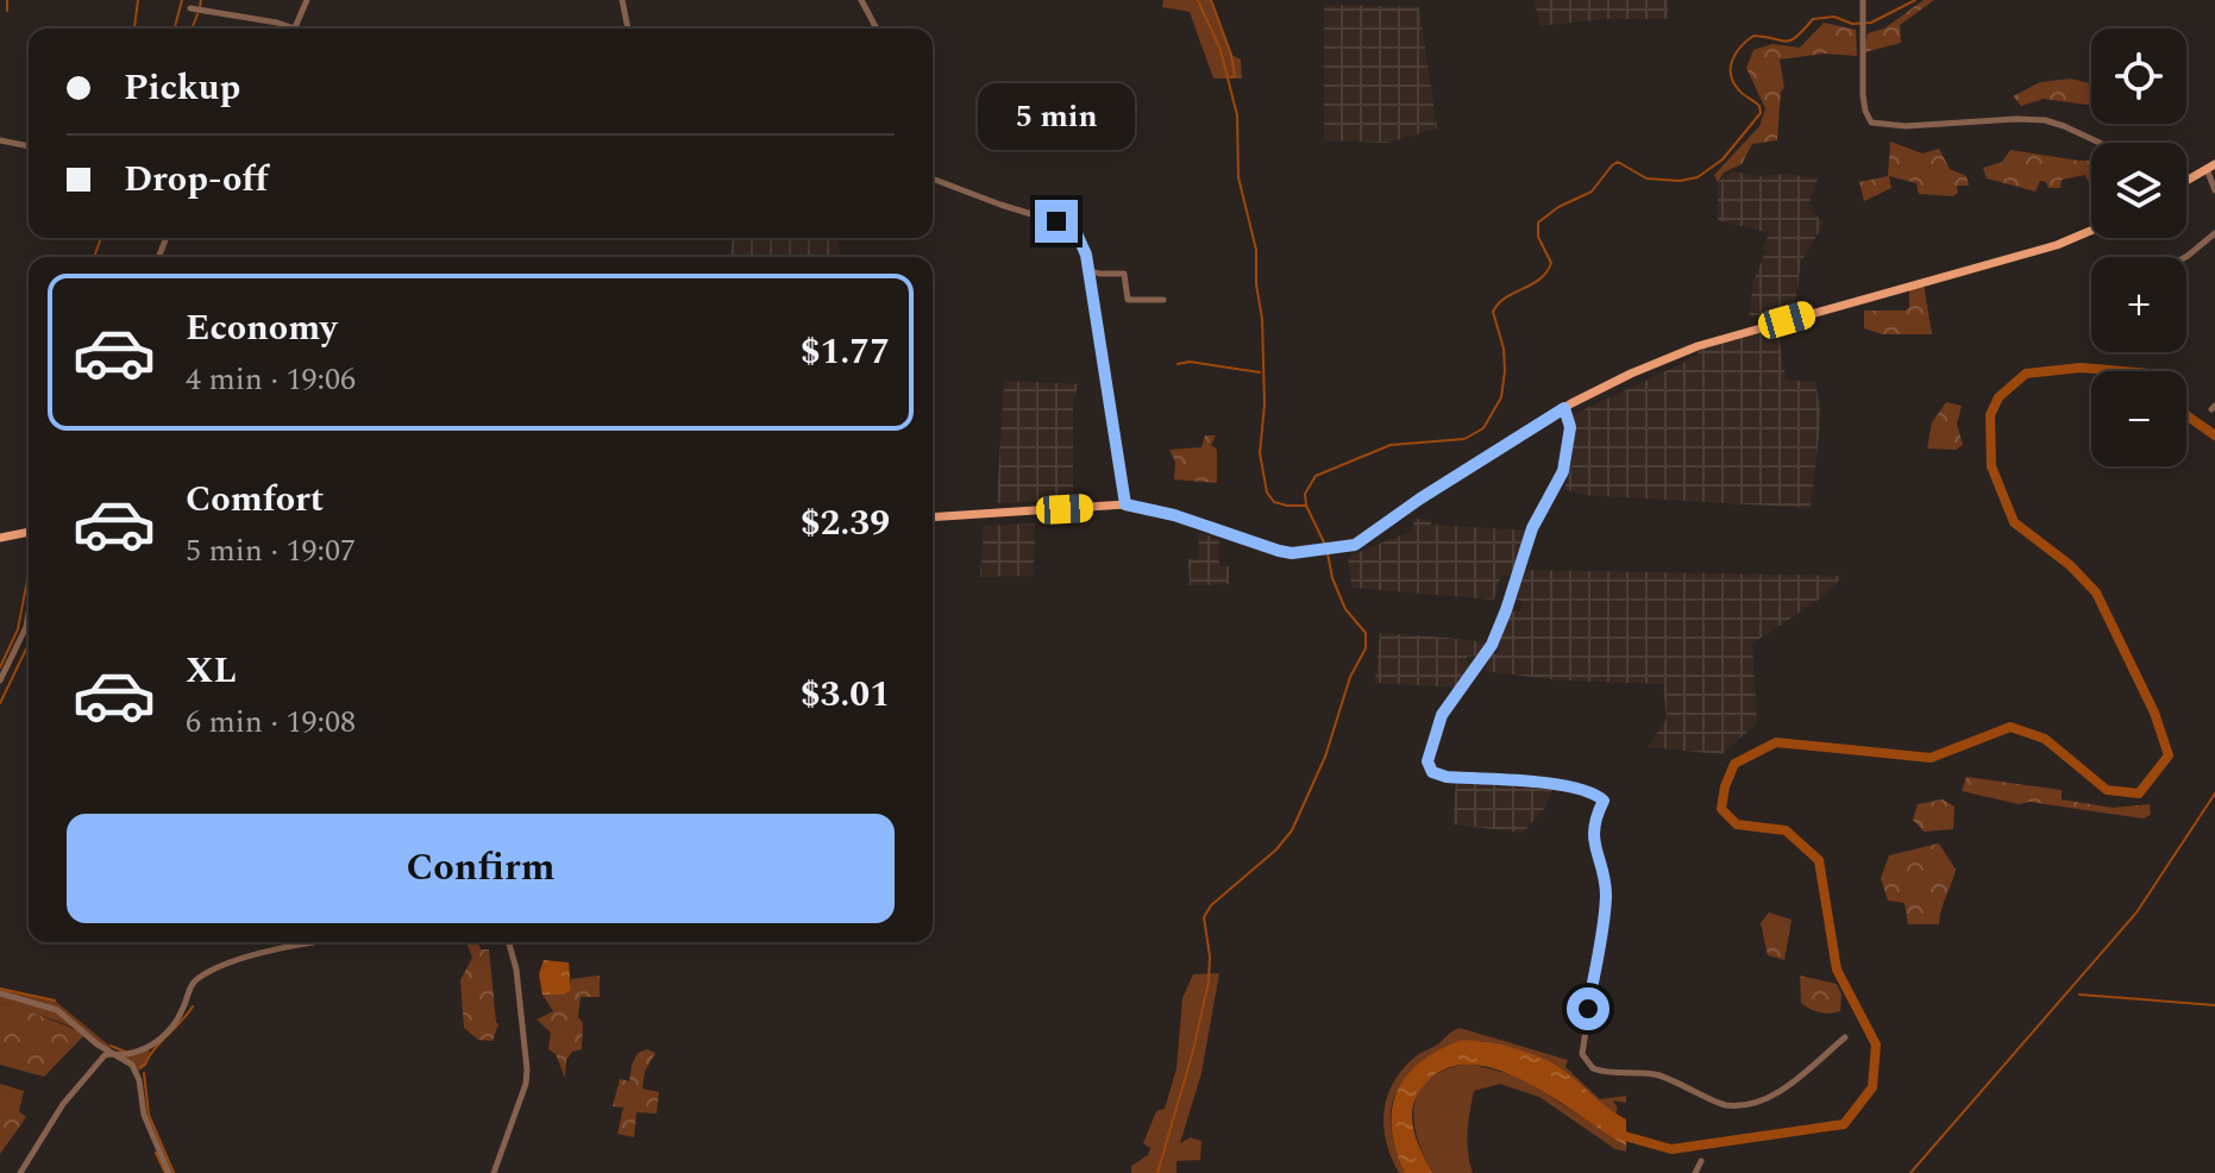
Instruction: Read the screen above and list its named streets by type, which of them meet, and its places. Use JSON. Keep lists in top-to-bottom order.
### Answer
{
  "page": {
    "map_buttons": ["+", "−"],
    "banner": ["Pickup", "Drop-off"],
    "bubble": "5 min",
    "list": [
      {
        "name": "Economy",
        "note": "4 min · 19:06",
        "value": "$1.77"
      },
      {
        "name": "Comfort",
        "note": "5 min · 19:07",
        "value": "$2.39"
      },
      {
        "name": "XL",
        "note": "6 min · 19:08",
        "value": "$3.01"
      }
    ],
    "buttons": "Confirm"
  }
}
